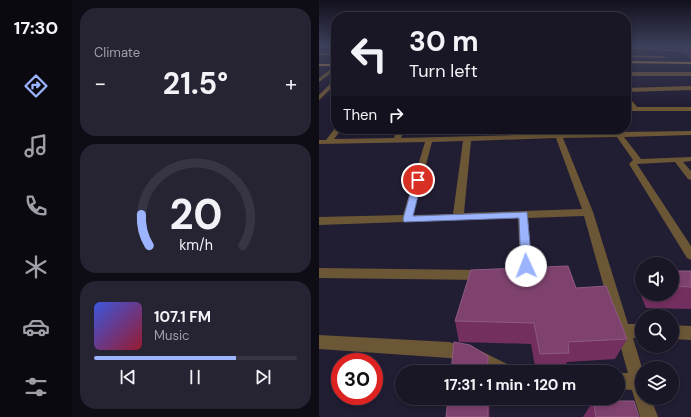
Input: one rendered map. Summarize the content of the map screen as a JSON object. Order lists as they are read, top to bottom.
{
  "page": {
    "tabs": "17:30",
    "tile": "Climate",
    "turn": ["30 m", "Turn left"],
    "heat": ["−", "21.5°", "+"],
    "then": "Then",
    "song": ["107.1 FM", "Music"],
    "limit": "30",
    "trip": "17:31 · 1 min · 120 m",
    "gauge": ["20", "km/h"]
  }
}
